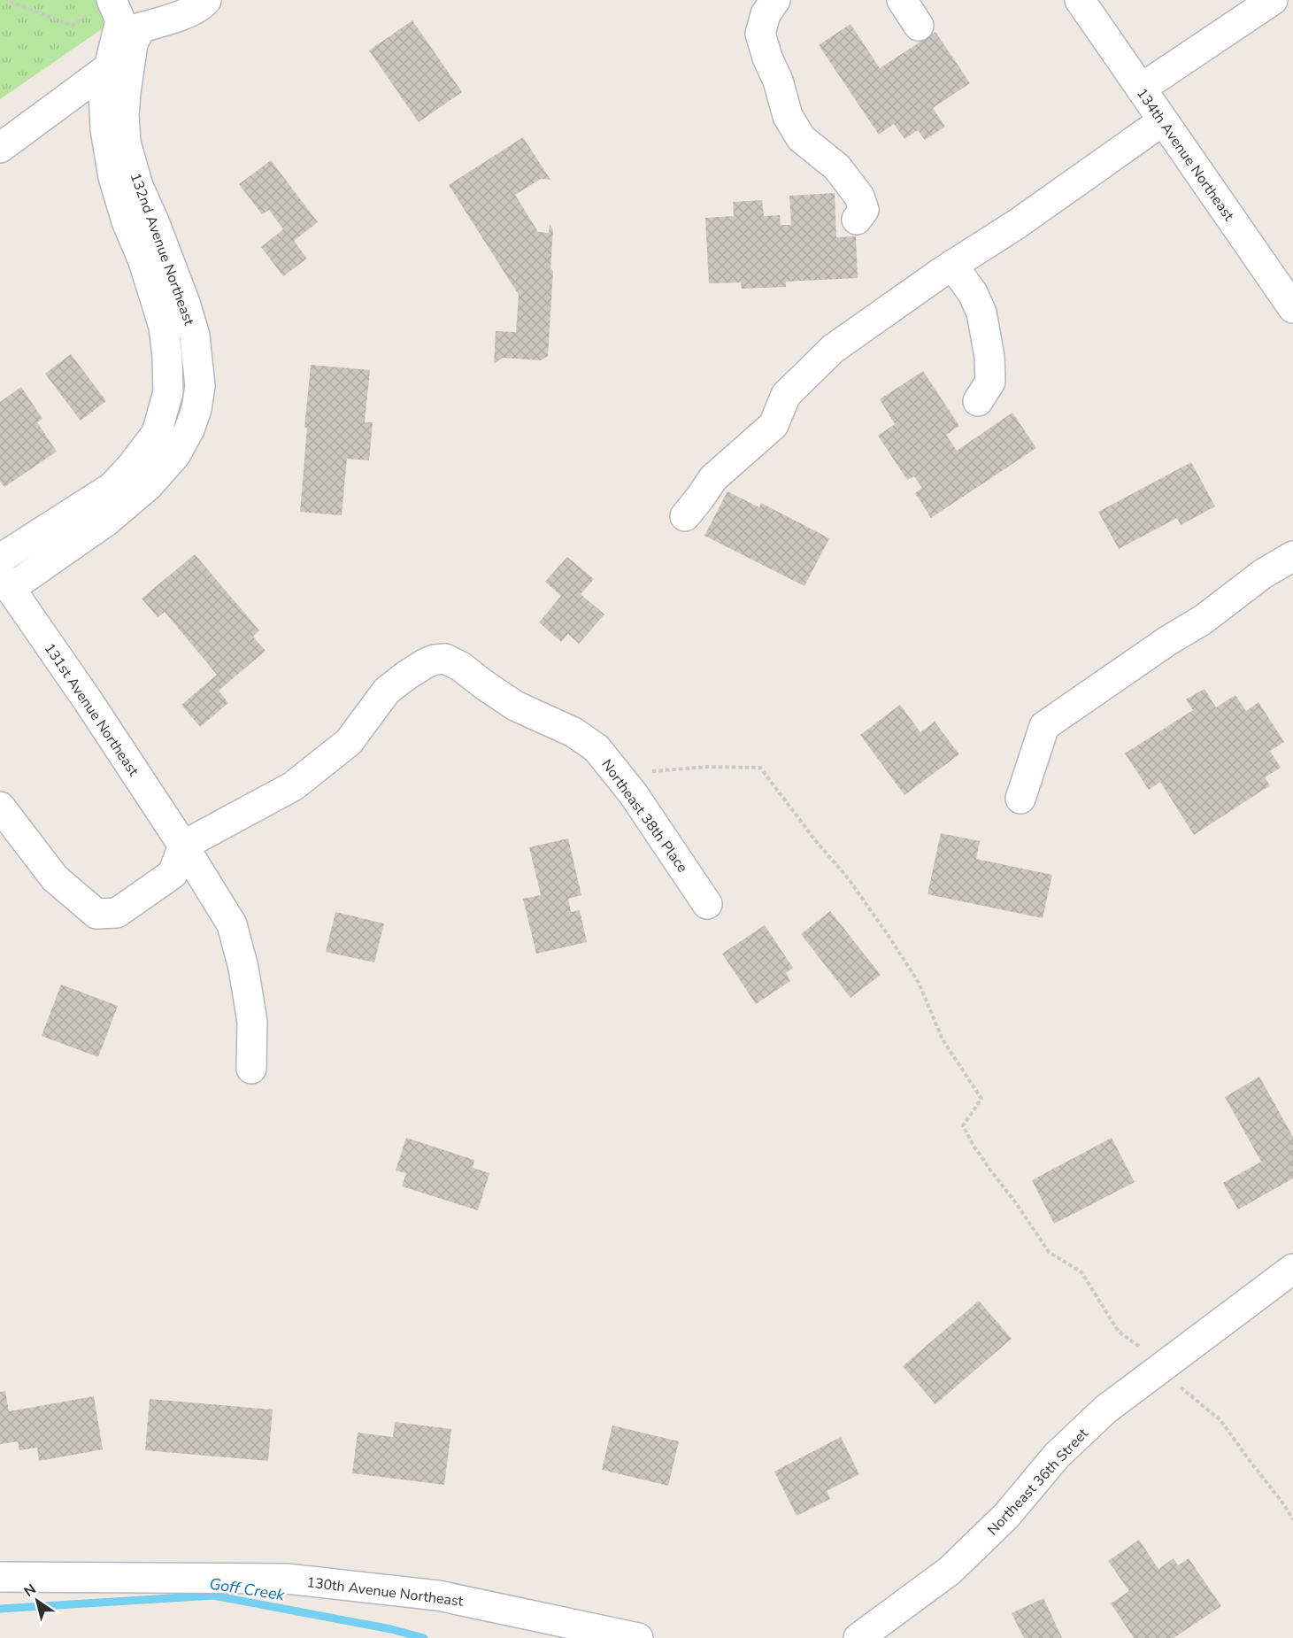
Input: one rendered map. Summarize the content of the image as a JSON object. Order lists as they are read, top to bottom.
{
  "streets": {
    "street": [
      "134th Avenue Northeast",
      "132nd Avenue Northeast",
      "131st Avenue Northeast",
      "Northeast 38th Place",
      "Northeast 36th Street",
      "130th Avenue Northeast"
    ]
  },
  "crossings": [
    ["132nd Avenue Northeast", "131st Avenue Northeast"],
    ["131st Avenue Northeast", "Northeast 38th Place"]
  ],
  "water": ["Goff Creek"],
  "north": "top left"
}
